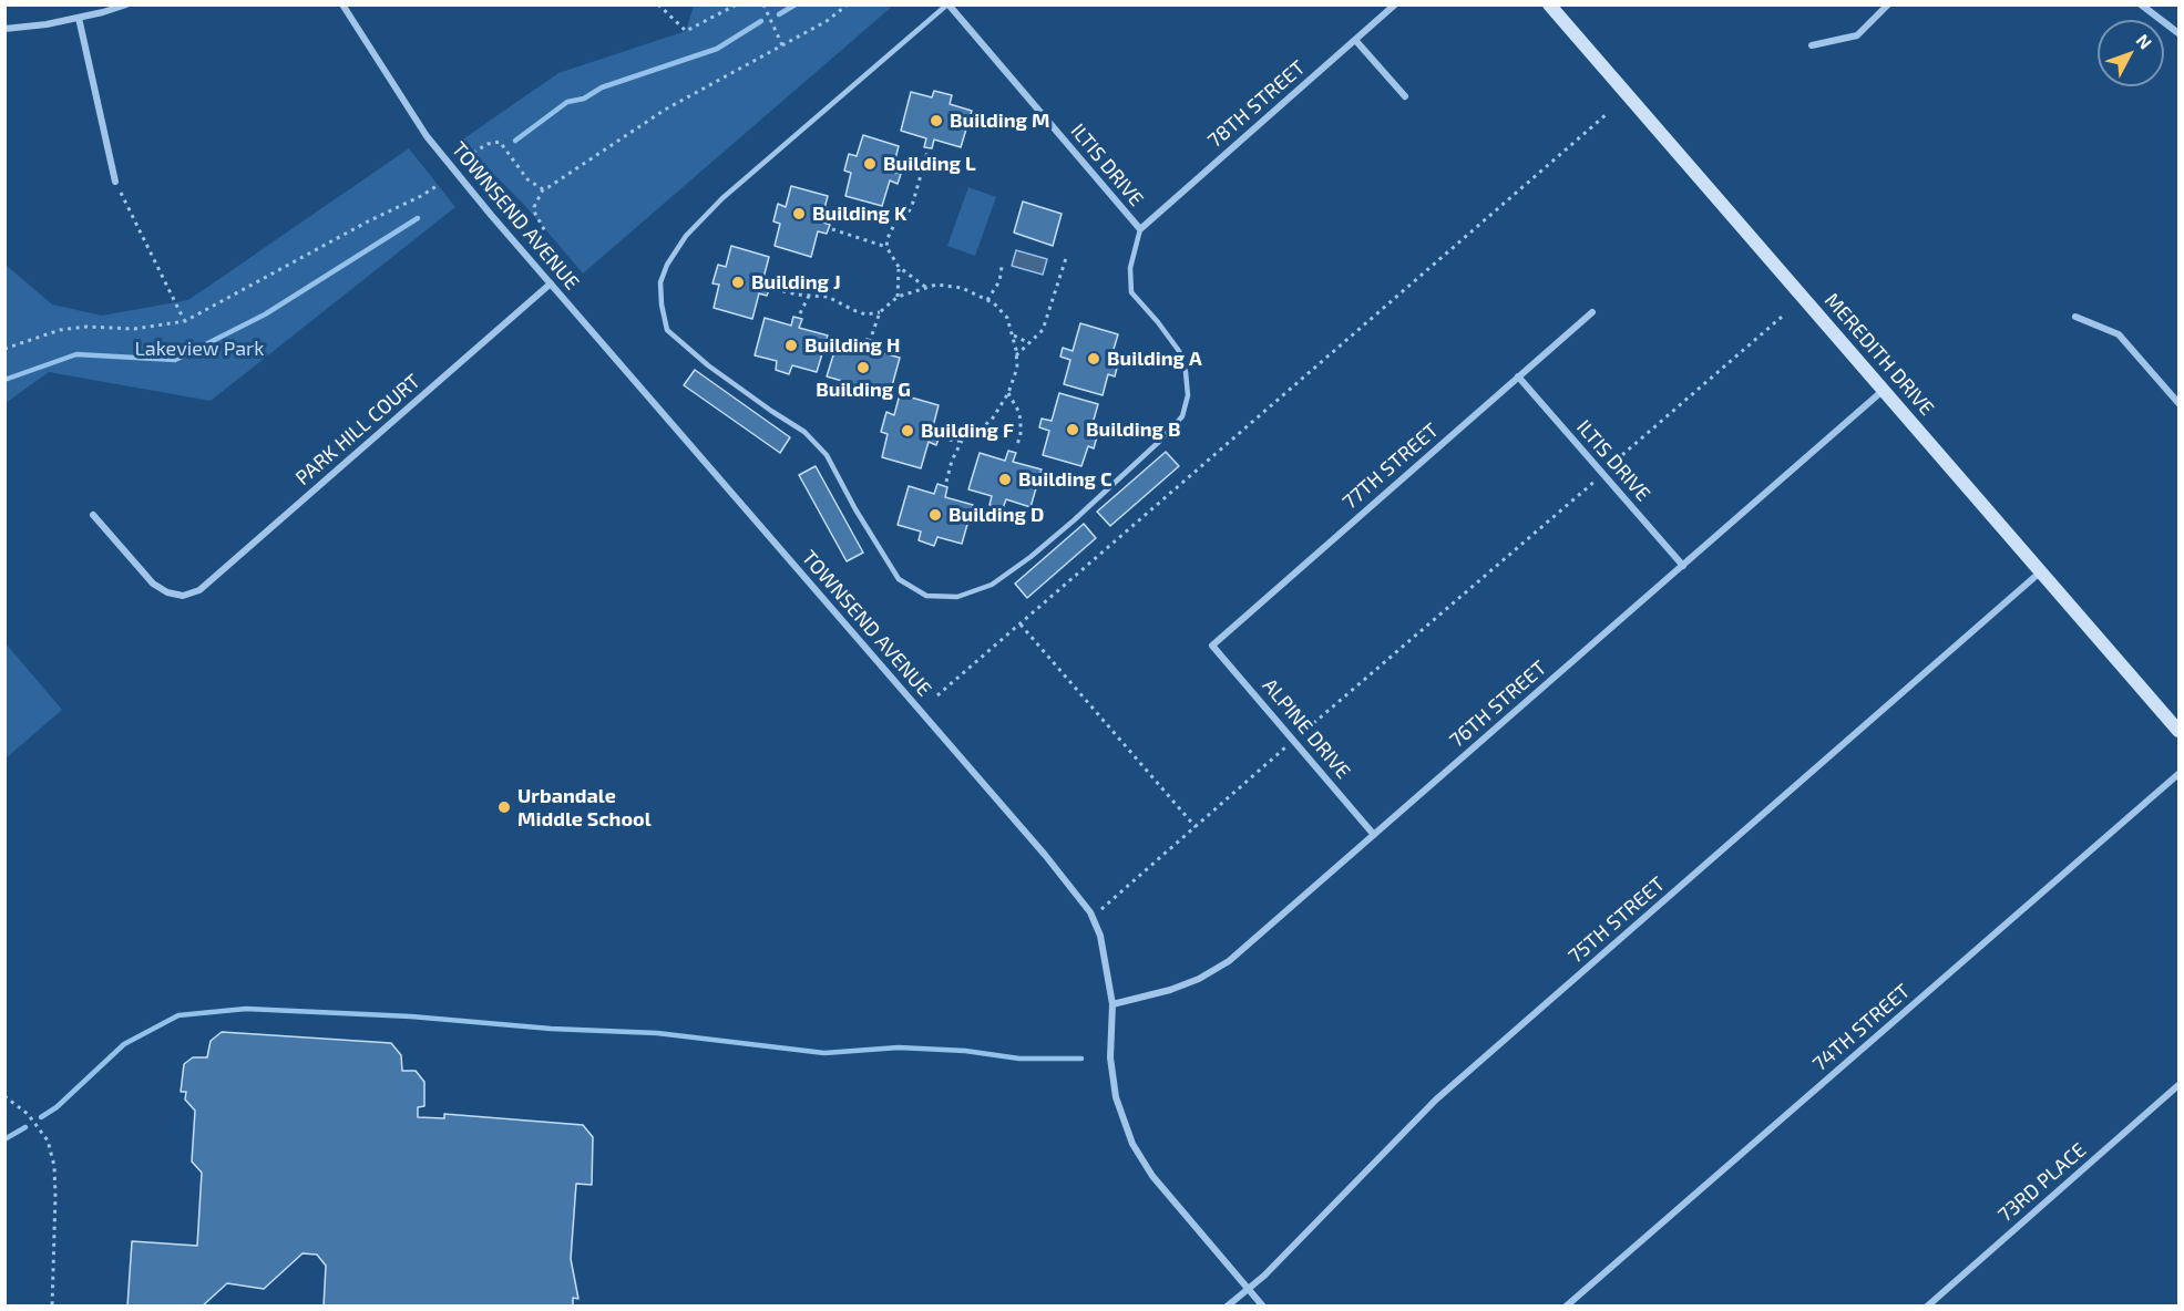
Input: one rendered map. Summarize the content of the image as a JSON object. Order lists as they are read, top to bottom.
{
  "streets": {
    "main road": ["MEREDITH DRIVE"],
    "street": [
      "78TH STREET",
      "ILTIS DRIVE",
      "TOWNSEND AVENUE",
      "PARK HILL COURT",
      "77TH STREET",
      "76TH STREET",
      "ALPINE DRIVE",
      "75TH STREET",
      "74TH STREET",
      "73RD PLACE"
    ]
  },
  "crossings": [
    ["78TH STREET", "ILTIS DRIVE"],
    ["ILTIS DRIVE", "77TH STREET"],
    ["ILTIS DRIVE", "76TH STREET"],
    ["TOWNSEND AVENUE", "PARK HILL COURT"],
    ["TOWNSEND AVENUE", "76TH STREET"],
    ["TOWNSEND AVENUE", "75TH STREET"],
    ["MEREDITH DRIVE", "76TH STREET"],
    ["MEREDITH DRIVE", "75TH STREET"],
    ["77TH STREET", "ALPINE DRIVE"],
    ["76TH STREET", "ALPINE DRIVE"]
  ],
  "parks": ["Lakeview Park"],
  "places": [
    "Building M",
    "Building L",
    "Building K",
    "Building J",
    "Building H",
    "Building A",
    "Building G",
    "Building B",
    "Building F",
    "Building C",
    "Building D",
    "Urbandale Middle School"
  ],
  "north": "top right"
}
